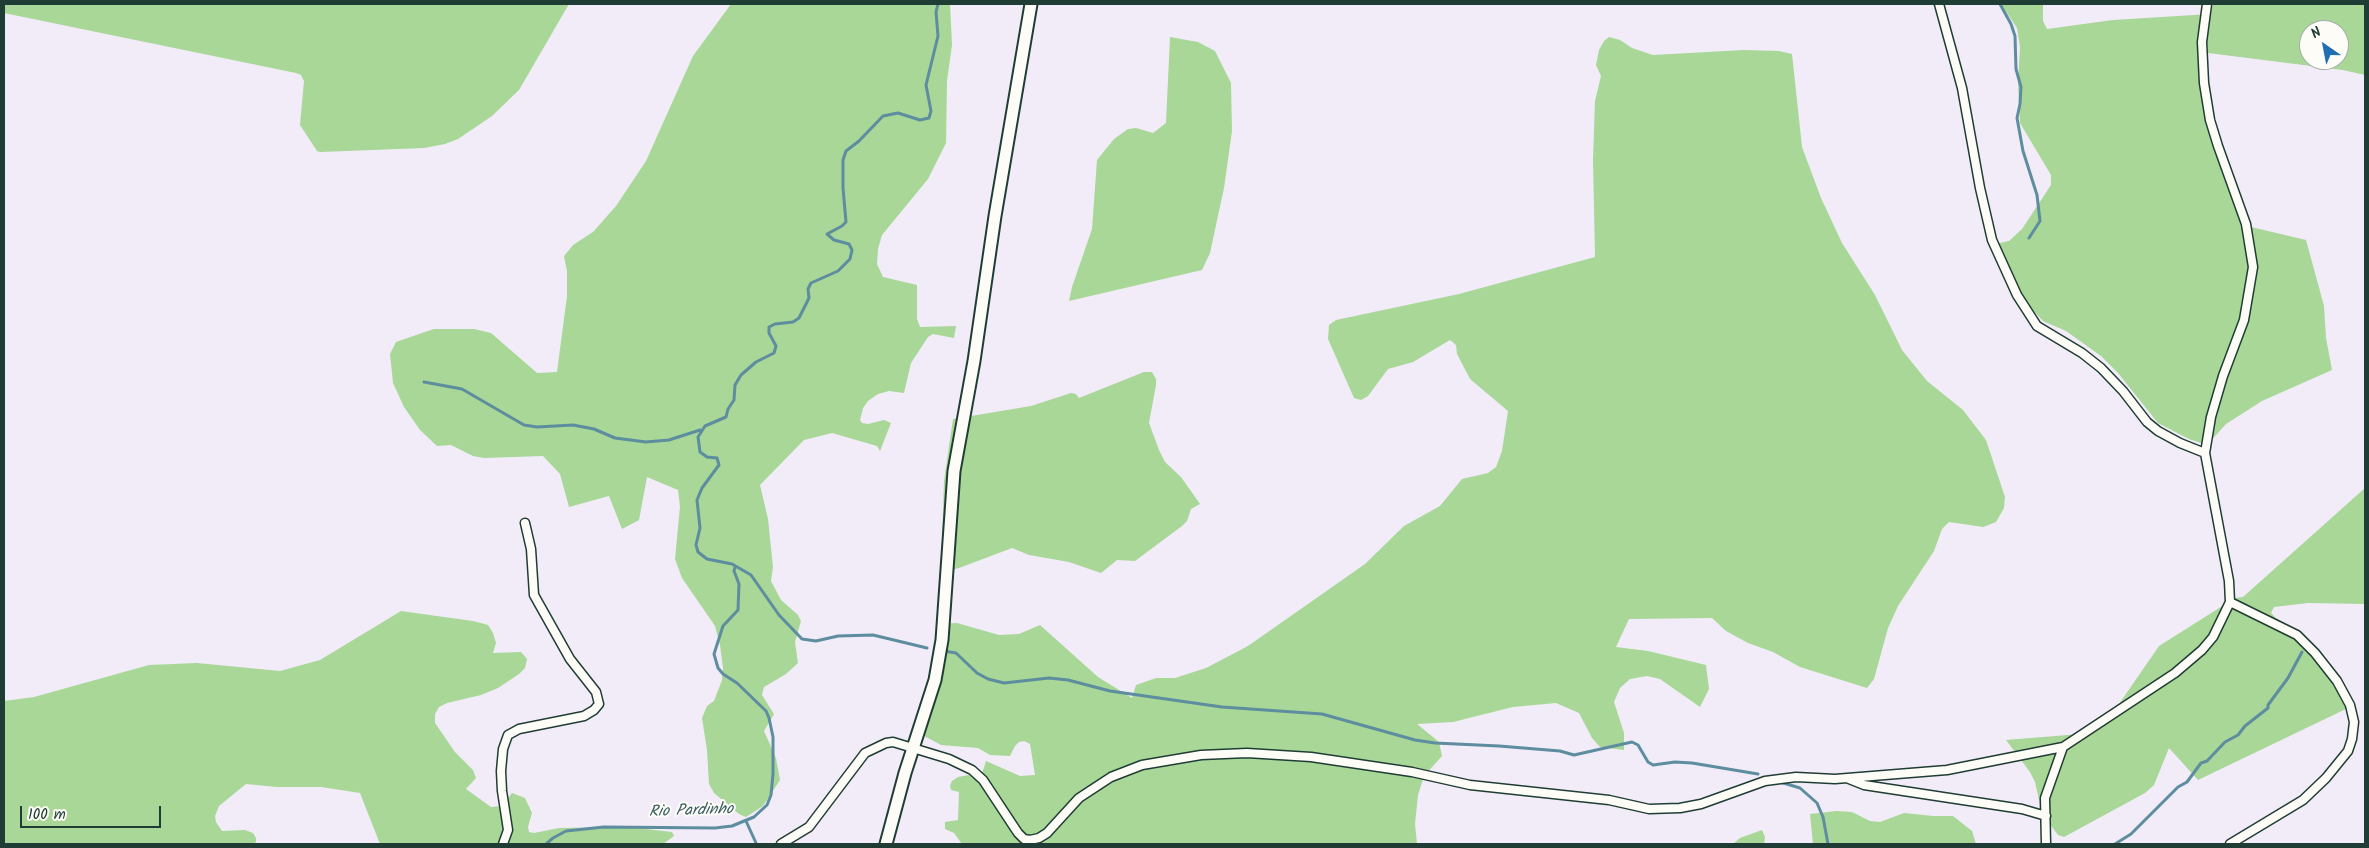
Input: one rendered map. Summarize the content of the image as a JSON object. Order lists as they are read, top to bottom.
{
  "water": ["Rio Pardinho"],
  "scale_bar": "100 m",
  "north": "top left"
}
